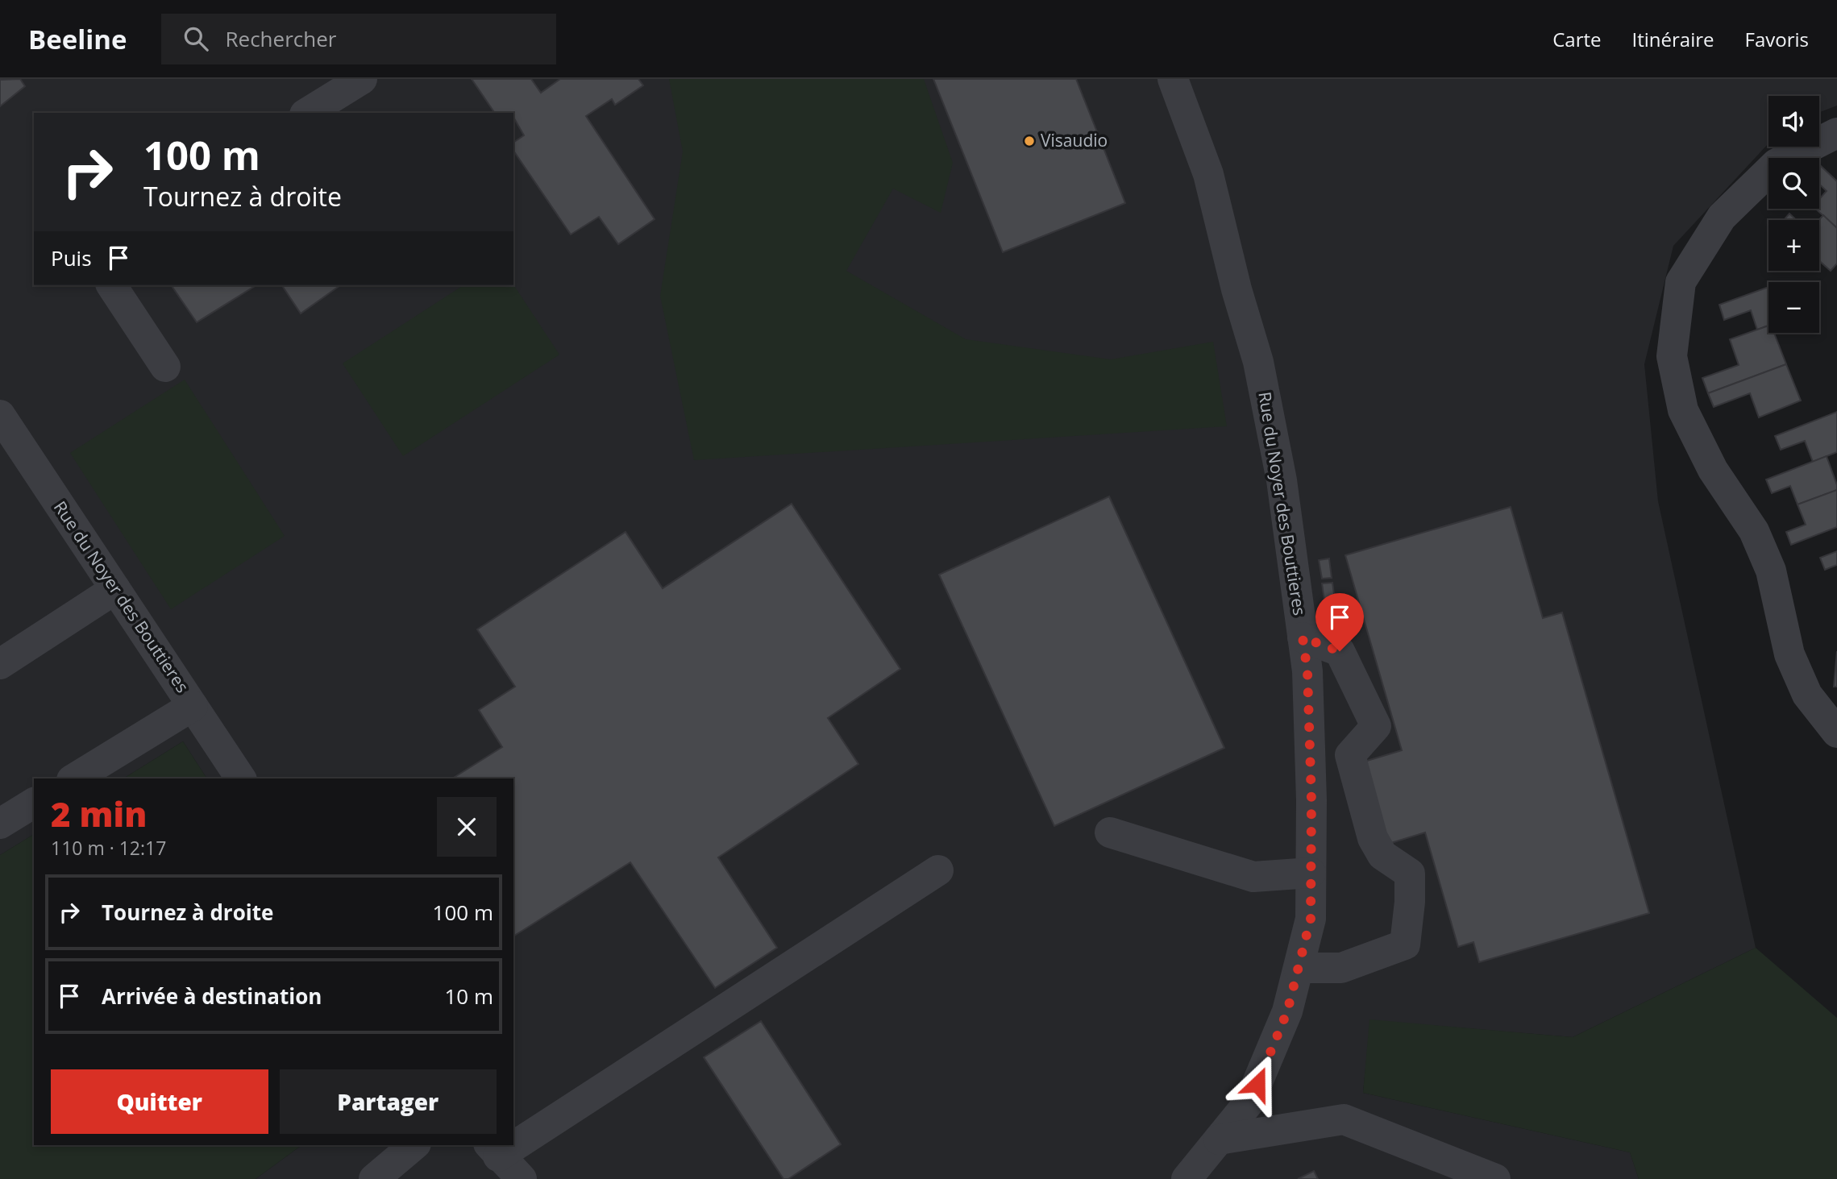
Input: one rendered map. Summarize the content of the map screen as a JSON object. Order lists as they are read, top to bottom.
{
  "streets": {
    "street": ["Rue du Noyer des Bouttieres"]
  },
  "places": ["Visaudio"],
  "page": {
    "header": "Beeline",
    "search": "Rechercher",
    "nav": ["Carte", "Itinéraire", "Favoris"],
    "map_buttons": ["+", "−"],
    "turn": ["100 m", "Tournez à droite"],
    "then": "Puis",
    "heading": ["2 min", "110 m · 12:17"],
    "list": [
      {
        "name": "Tournez à droite",
        "value": "100 m"
      },
      {
        "name": "Arrivée à destination",
        "value": "10 m"
      }
    ],
    "buttons": ["Quitter", "Partager"]
  }
}
